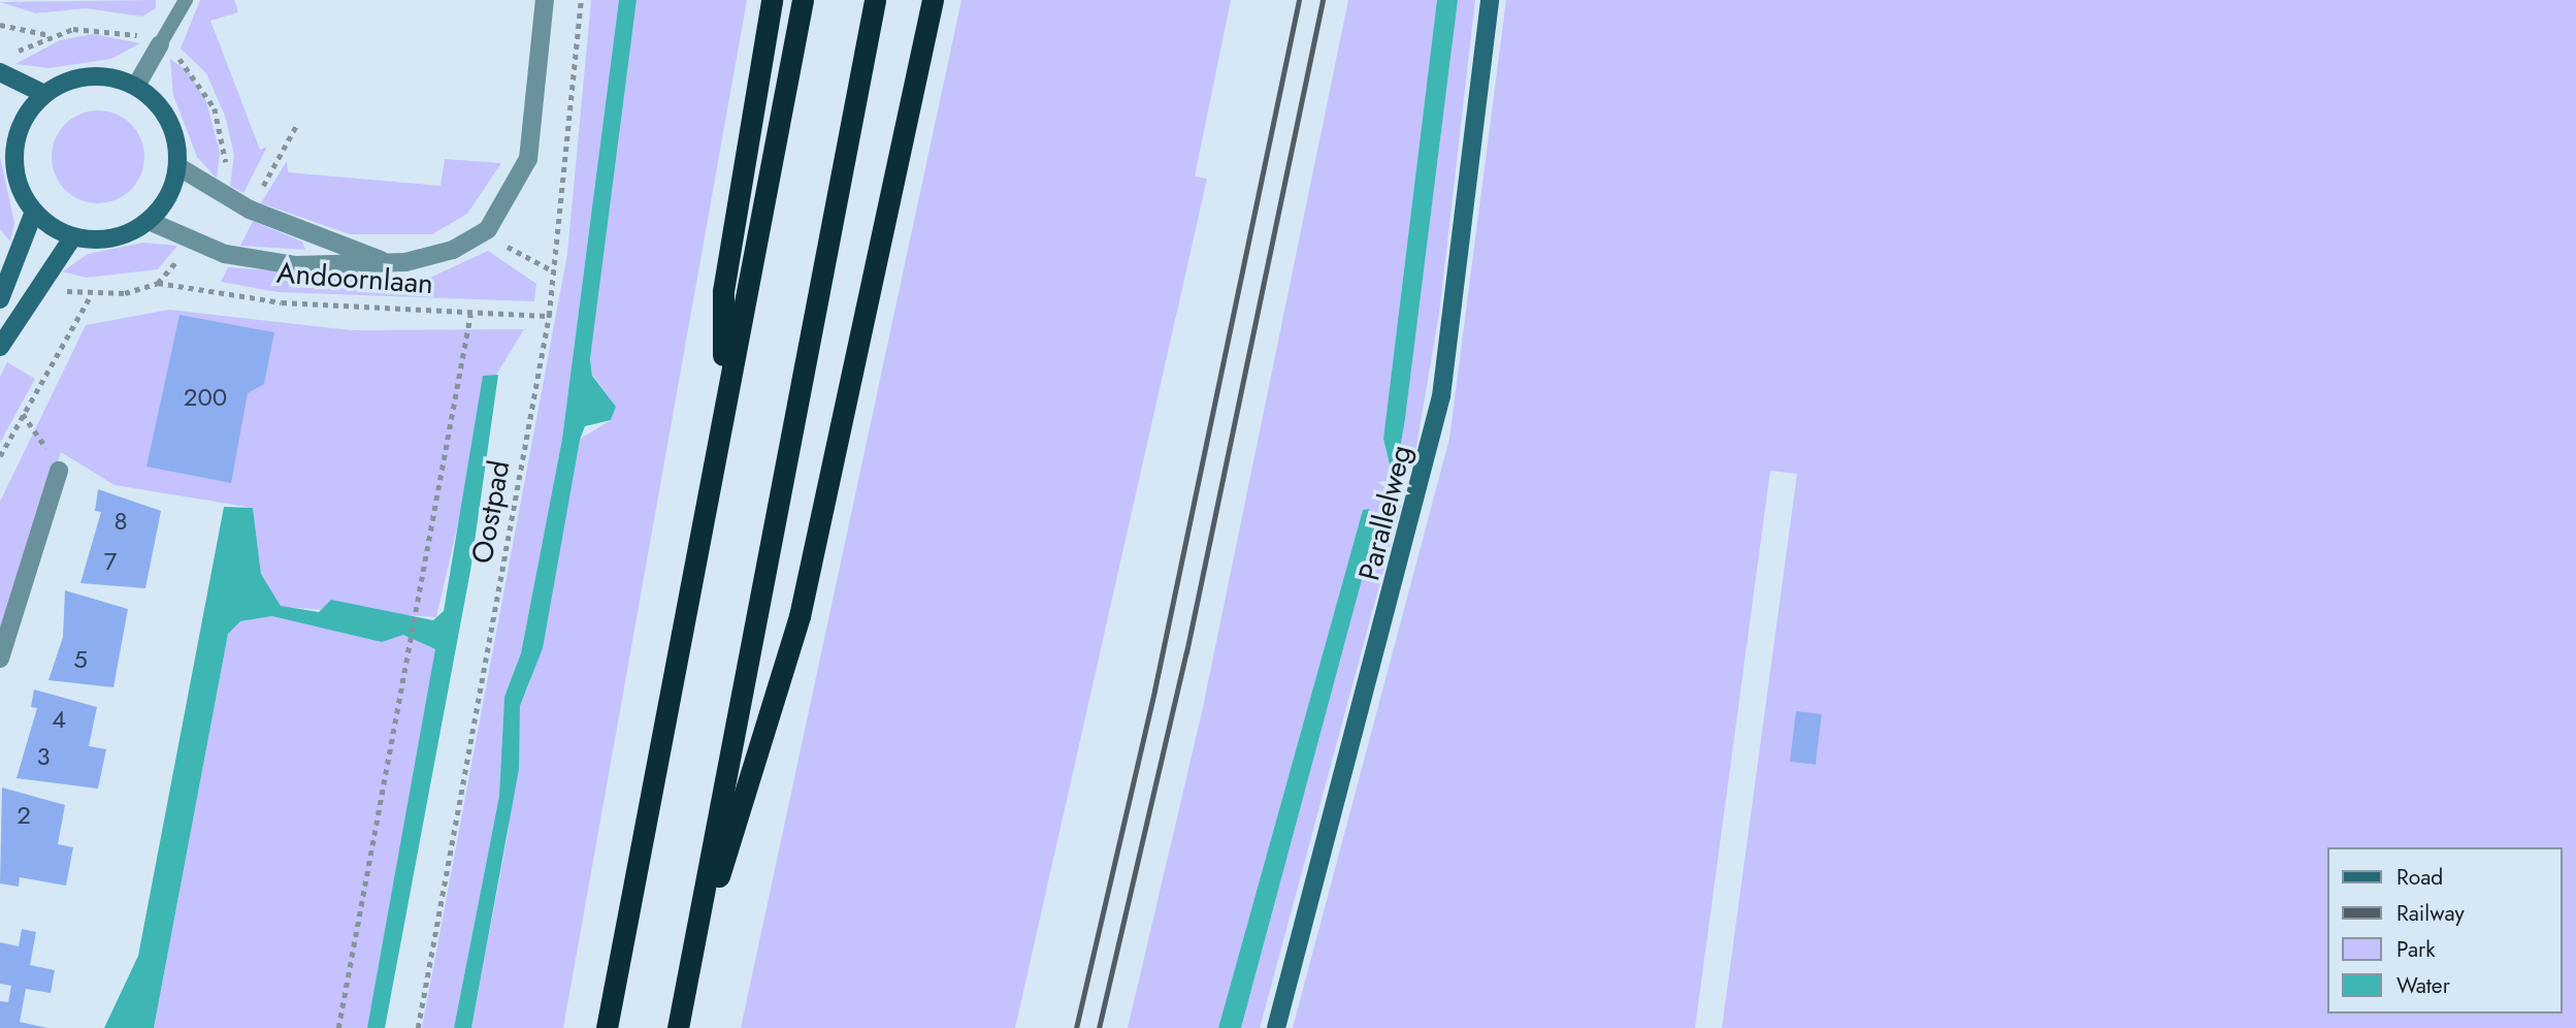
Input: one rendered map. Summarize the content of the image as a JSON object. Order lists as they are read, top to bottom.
{
  "streets": {
    "street": ["Andoornlaan", "Parallelweg"],
    "path": ["Oostpad"]
  },
  "crossings": [
    ["Andoornlaan", "Oostpad"]
  ],
  "house_numbers": [
    "200",
    "8",
    "7",
    "5",
    "4",
    "3",
    "2"
  ],
  "legend": [
    "Road",
    "Railway",
    "Park",
    "Water"
  ]
}
